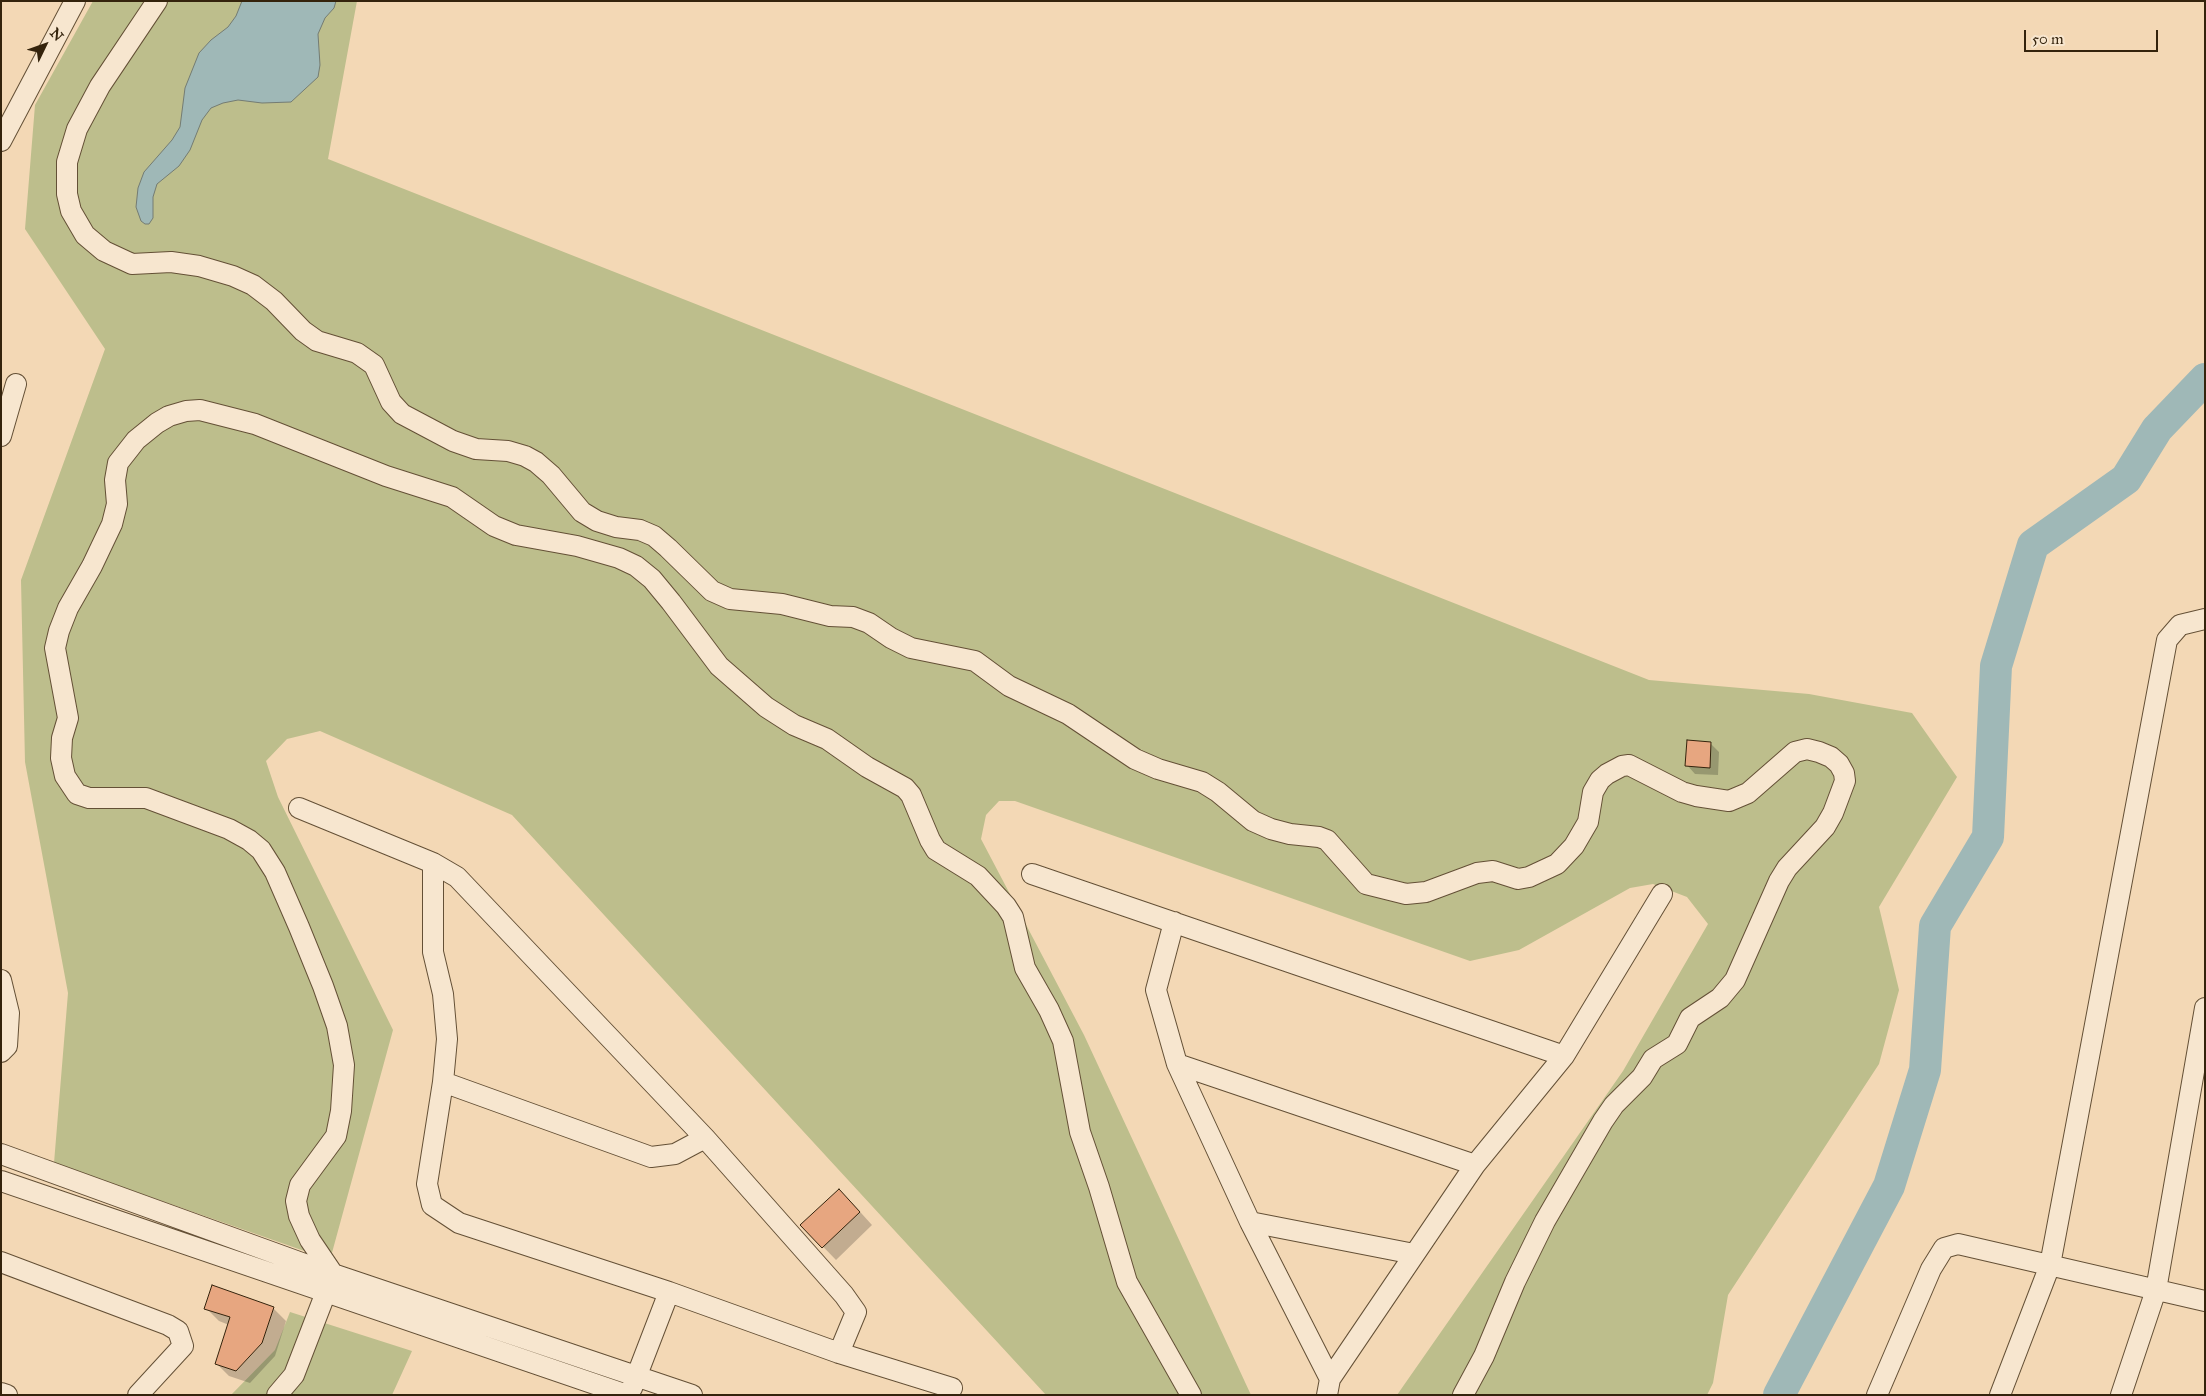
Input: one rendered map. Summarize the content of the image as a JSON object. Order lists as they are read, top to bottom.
{
  "scale_bar": "50 m",
  "north": "top right"
}
